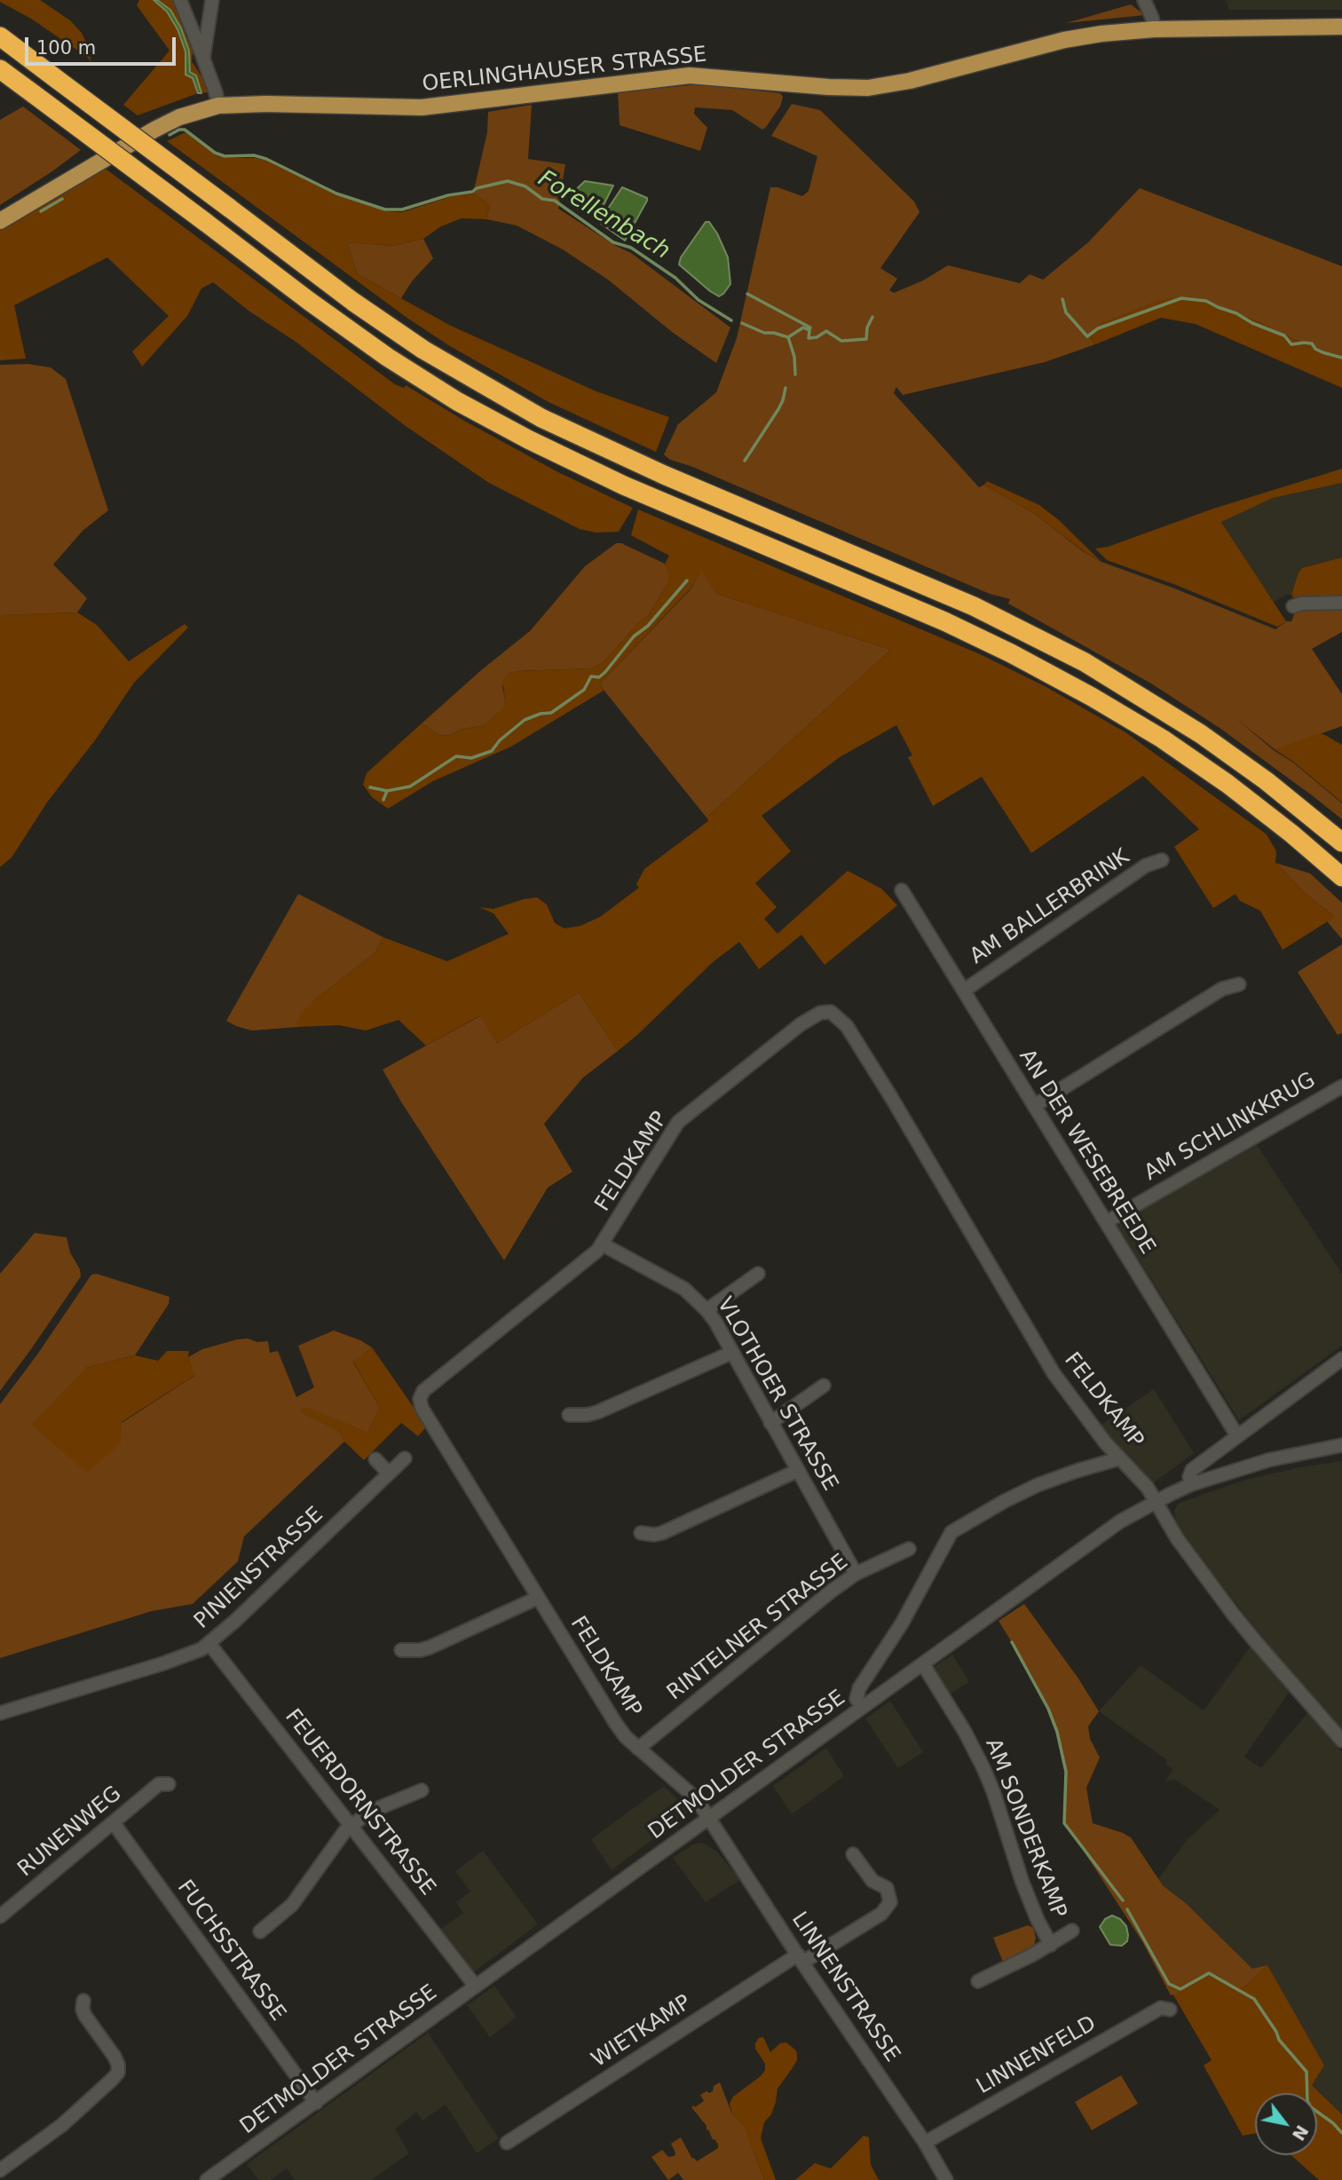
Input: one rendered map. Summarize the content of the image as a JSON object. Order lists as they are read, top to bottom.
{
  "streets": {
    "main road": ["OERLINGHAUSER STRASSE"],
    "street": [
      "AM BALLERBRINK",
      "AM SCHLINKKRUG",
      "AN DER WESEBREEDE",
      "FELDKAMP",
      "VLOTHOER STRASSE",
      "PINIENSTRASSE",
      "RINTELNER STRASSE",
      "DETMOLDER STRASSE",
      "FEUERDORNSTRASSE",
      "AM SONDERKAMP",
      "RUNENWEG",
      "FUCHSSTRASSE",
      "LINNENSTRASSE",
      "WIETKAMP",
      "LINNENFELD"
    ]
  },
  "crossings": [
    ["AM BALLERBRINK", "AN DER WESEBREEDE"],
    ["AM SCHLINKKRUG", "AN DER WESEBREEDE"],
    ["FELDKAMP", "VLOTHOER STRASSE"],
    ["FELDKAMP", "RINTELNER STRASSE"],
    ["FELDKAMP", "DETMOLDER STRASSE"],
    ["FELDKAMP", "LINNENSTRASSE"],
    ["VLOTHOER STRASSE", "RINTELNER STRASSE"],
    ["PINIENSTRASSE", "FEUERDORNSTRASSE"],
    ["DETMOLDER STRASSE", "FEUERDORNSTRASSE"],
    ["DETMOLDER STRASSE", "AM SONDERKAMP"],
    ["DETMOLDER STRASSE", "FUCHSSTRASSE"],
    ["DETMOLDER STRASSE", "LINNENSTRASSE"],
    ["RUNENWEG", "FUCHSSTRASSE"],
    ["LINNENSTRASSE", "WIETKAMP"],
    ["LINNENSTRASSE", "LINNENFELD"]
  ],
  "water": ["Forellenbach"],
  "scale_bar": "100 m",
  "north": "bottom right"
}
